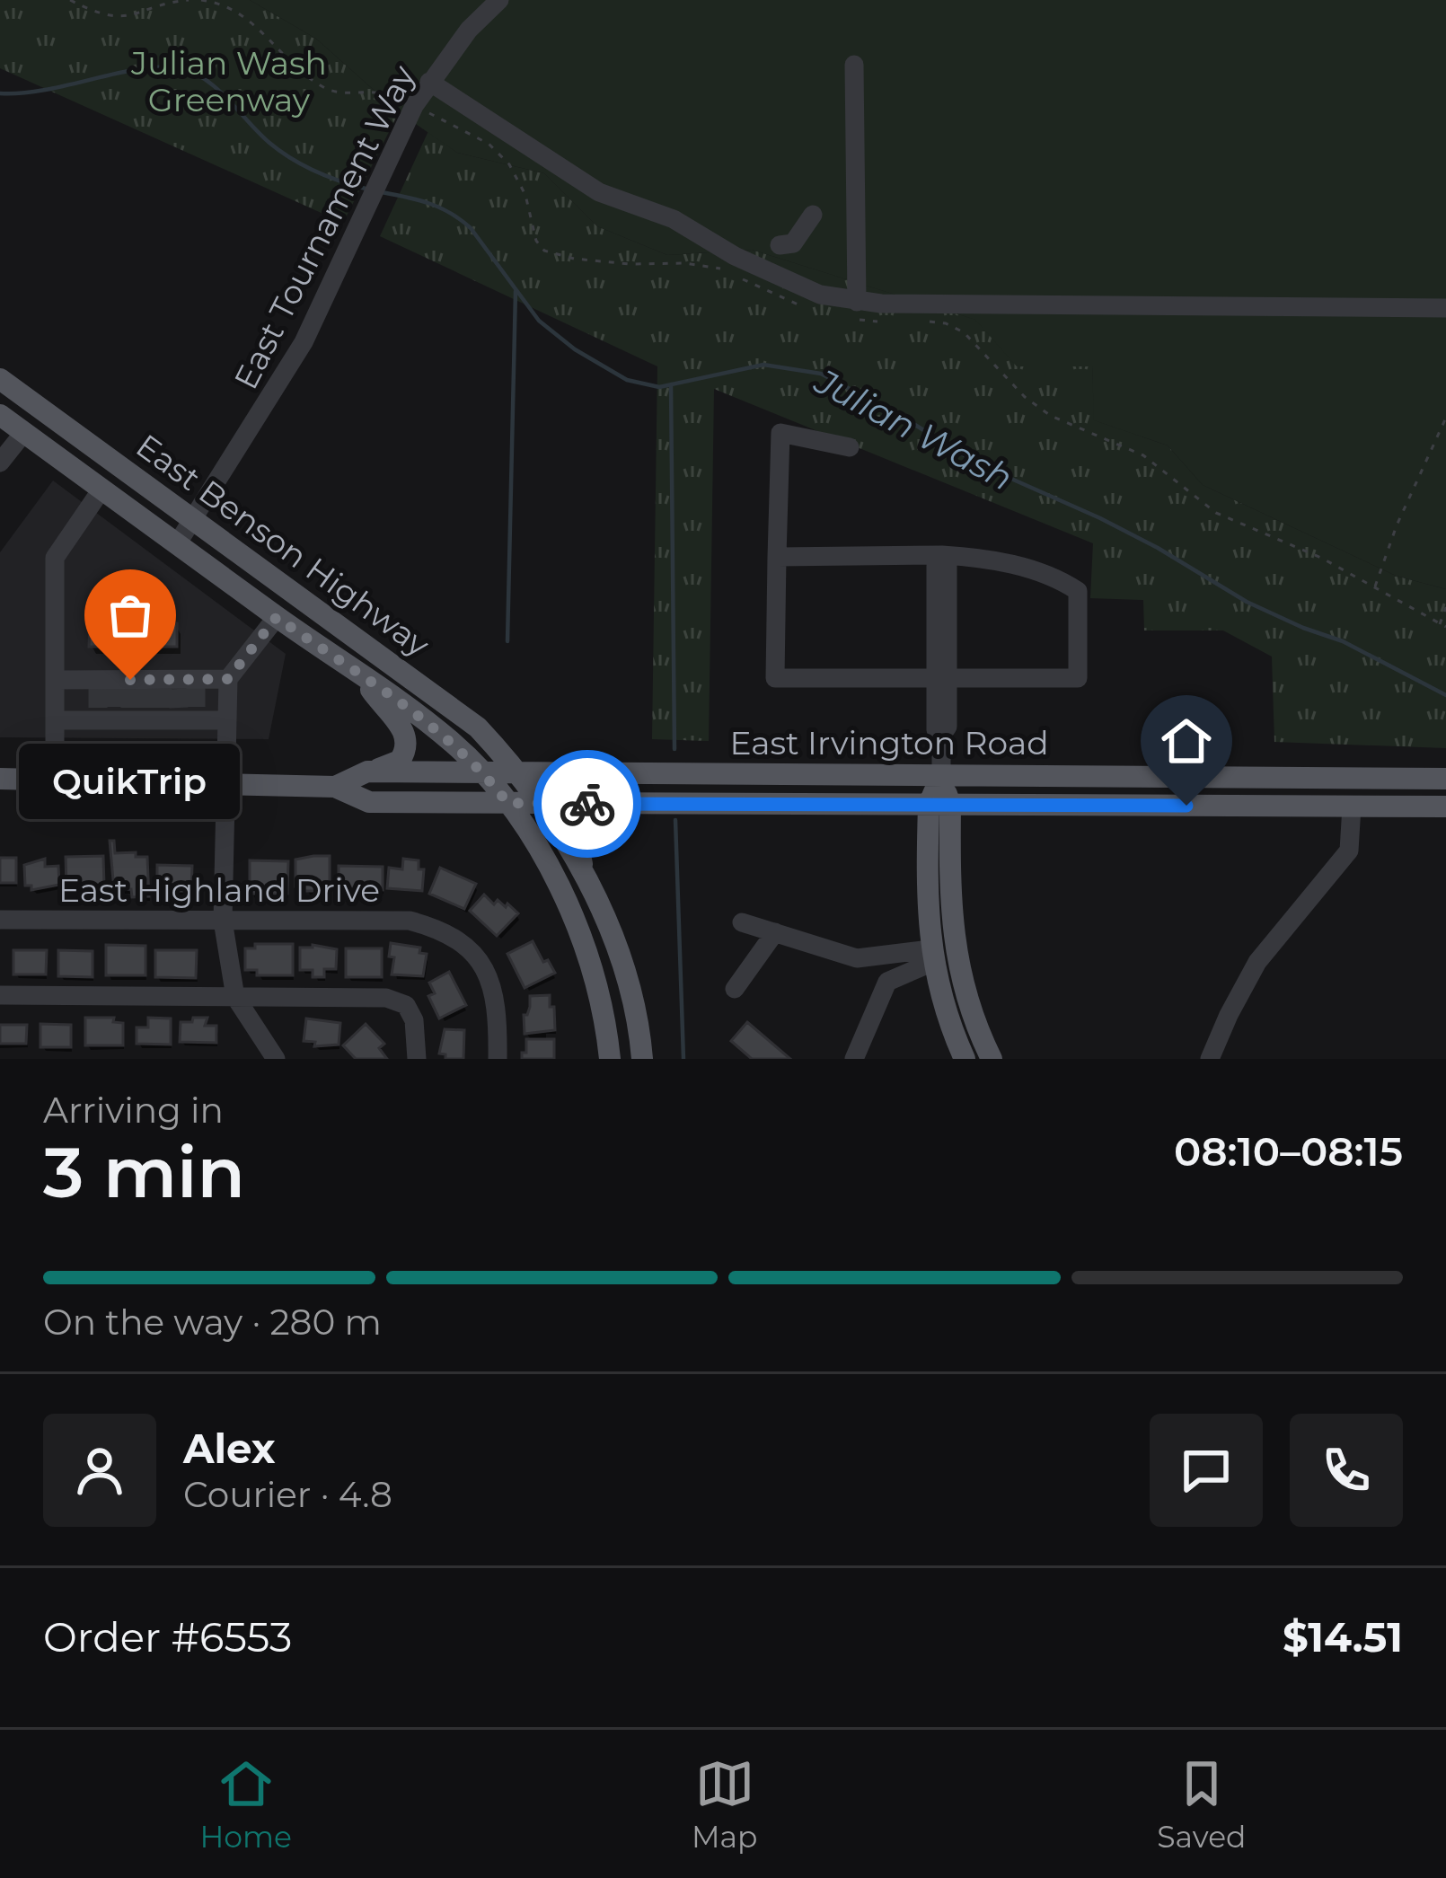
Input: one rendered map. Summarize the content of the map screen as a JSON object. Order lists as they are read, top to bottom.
{
  "streets": {
    "main road": ["East Benson Highway", "East Irvington Road"],
    "street": ["East Tournament Way", "East Highland Drive"]
  },
  "crossings": [
    ["East Tournament Way", "East Benson Highway"],
    ["East Benson Highway", "East Irvington Road"]
  ],
  "water": ["Julian Wash"],
  "parks": ["Julian Wash Greenway"],
  "places": ["QuikTrip"],
  "page": {
    "bubble": "QuikTrip",
    "heading": ["3 min", "Arriving in", "08:10–08:15"],
    "panel": [
      "Alex",
      "Courier · 4.8",
      "Order #6553",
      "$14.51"
    ],
    "bar": "On the way · 280 m",
    "tabs": ["Home", "Map", "Saved"]
  }
}
